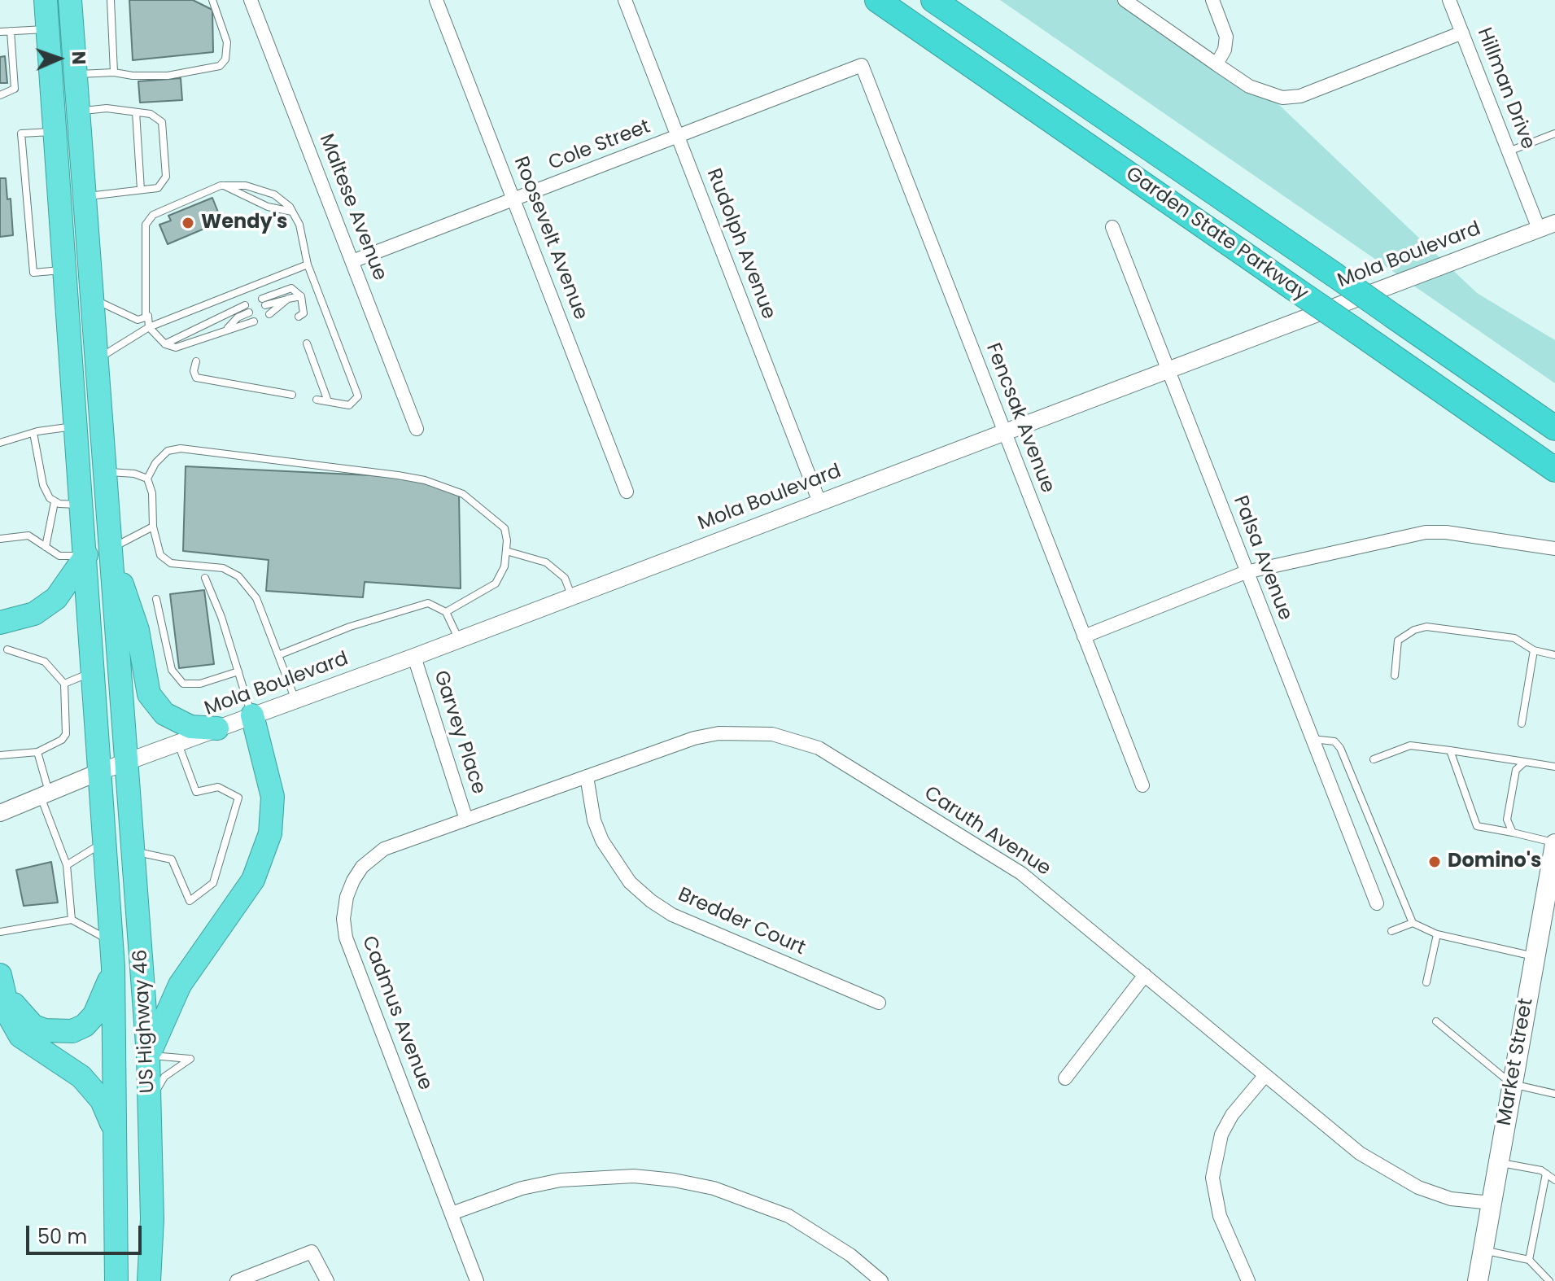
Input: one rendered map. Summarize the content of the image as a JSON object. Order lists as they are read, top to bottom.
{
  "streets": {
    "highway": ["Garden State Parkway", "US Highway 46"],
    "main road": ["Market Street"],
    "street": [
      "Hillman Drive",
      "Cole Street",
      "Maltese Avenue",
      "Roosevelt Avenue",
      "Rudolph Avenue",
      "Mola Boulevard",
      "Fencsak Avenue",
      "Palsa Avenue",
      "Garvey Place",
      "Caruth Avenue",
      "Bredder Court",
      "Cadmus Avenue"
    ]
  },
  "crossings": [
    ["Hillman Drive", "Mola Boulevard"],
    ["Cole Street", "Maltese Avenue"],
    ["Cole Street", "Roosevelt Avenue"],
    ["Cole Street", "Rudolph Avenue"],
    ["Cole Street", "Fencsak Avenue"],
    ["Rudolph Avenue", "Mola Boulevard"],
    ["Mola Boulevard", "Fencsak Avenue"],
    ["Mola Boulevard", "Palsa Avenue"],
    ["Mola Boulevard", "Garvey Place"],
    ["Mola Boulevard", "US Highway 46"],
    ["Garvey Place", "Caruth Avenue"],
    ["Garvey Place", "Cadmus Avenue"],
    ["Caruth Avenue", "Bredder Court"],
    ["Caruth Avenue", "Cadmus Avenue"],
    ["Caruth Avenue", "Market Street"]
  ],
  "places": ["Wendy's", "Domino's"],
  "scale_bar": "50 m",
  "north": "right"
}
